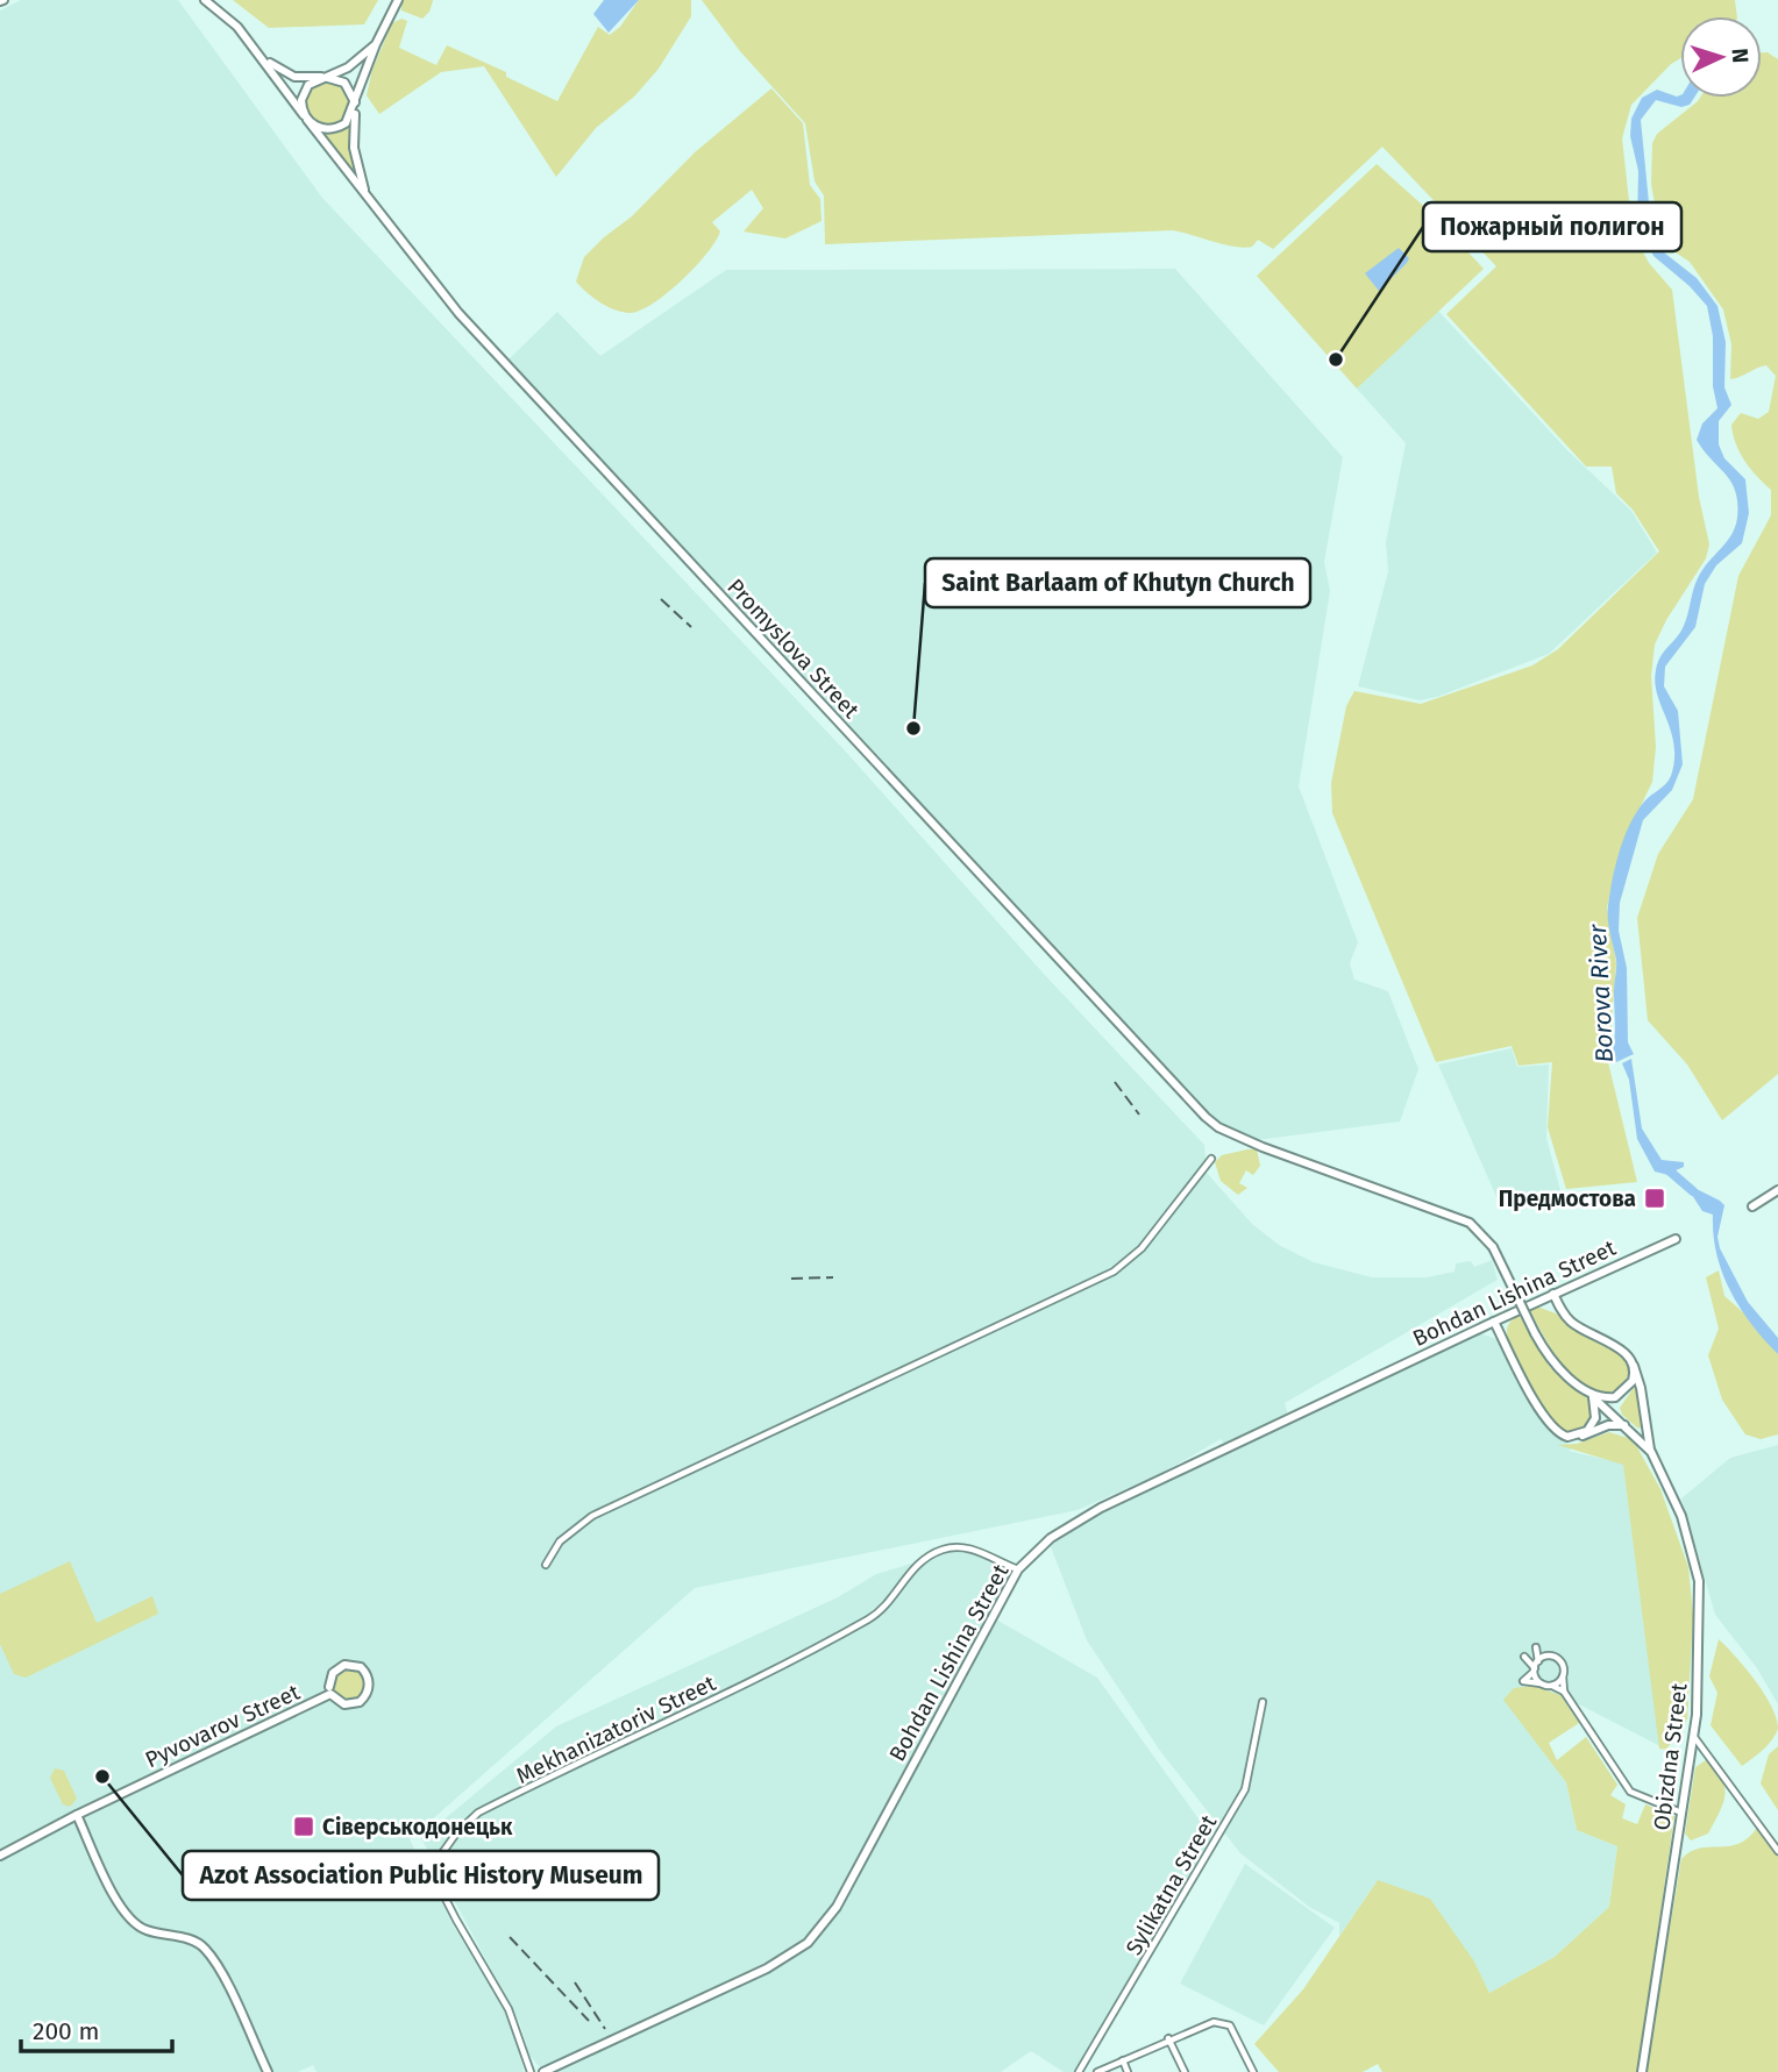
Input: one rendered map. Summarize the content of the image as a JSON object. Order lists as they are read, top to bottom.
{
  "streets": {
    "main road": [
      "Promyslova Street",
      "Bohdan Lishina Street",
      "Pyvovarov Street",
      "Obizdna Street"
    ],
    "street": ["Mekhanizatoriv Street", "Sylikatna Street"]
  },
  "crossings": [
    ["Bohdan Lishina Street", "Mekhanizatoriv Street"]
  ],
  "water": ["Borova River"],
  "places": {
    "other": ["Пожарный полигон", "Saint Barlaam of Khutyn Church", "Azot Association Public History Museum"],
    "transit": ["Предмостова", "Сіверськодонецьк"]
  },
  "scale_bar": "200 m",
  "north": "right"
}
